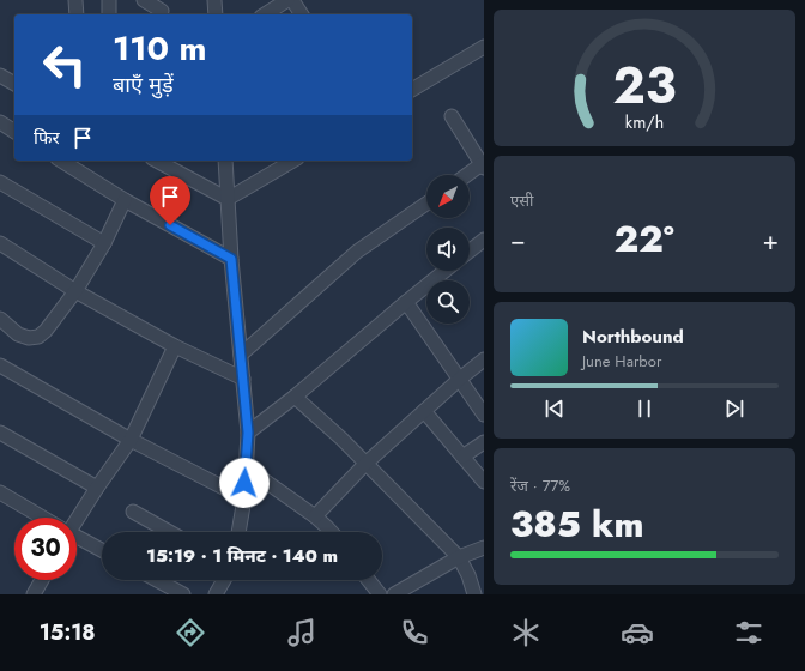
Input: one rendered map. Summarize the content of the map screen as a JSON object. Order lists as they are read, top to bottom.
{
  "north": "bottom left",
  "page": {
    "turn": ["110 m", "बाएँ मुड़ें"],
    "then": "फिर",
    "tile": [
      "एसी",
      ["रेंज · 77%", "385 km"]
    ],
    "heat": ["−", "22°", "+"],
    "song": ["Northbound", "June Harbor"],
    "limit": "30",
    "trip": "15:19 · 1 मिनट · 140 m",
    "tabs": "15:18",
    "gauge": ["23", "km/h"]
  }
}
